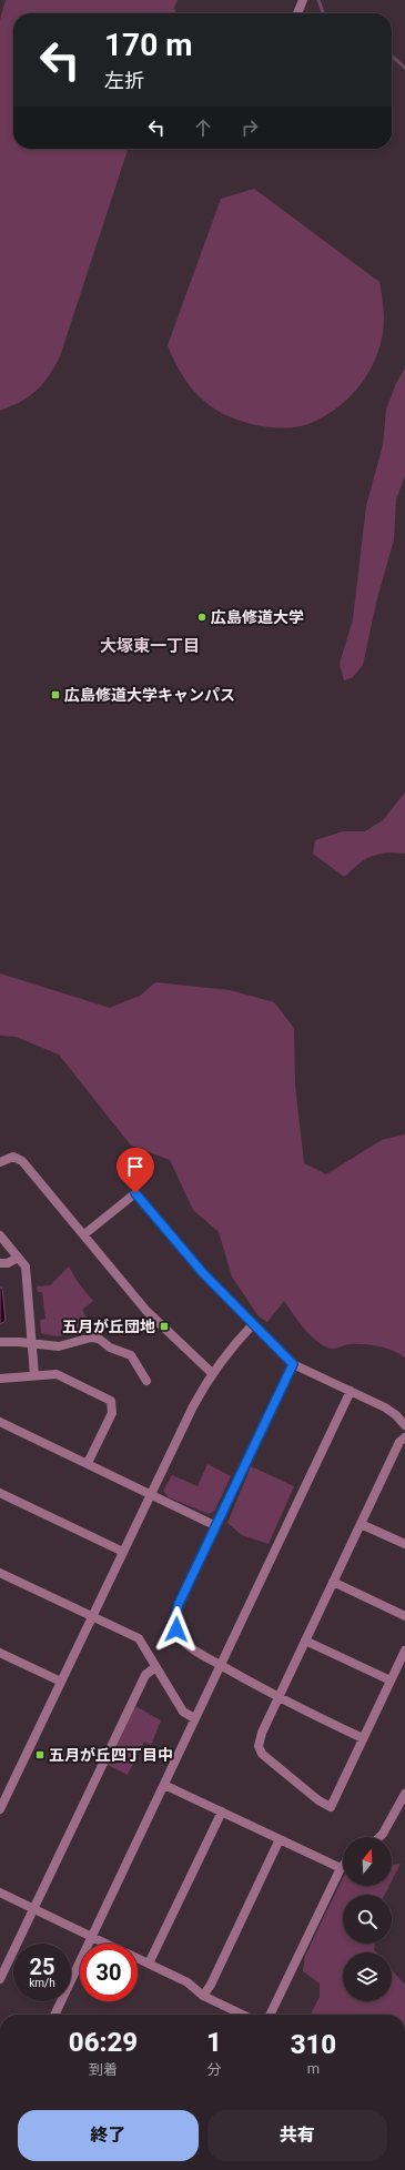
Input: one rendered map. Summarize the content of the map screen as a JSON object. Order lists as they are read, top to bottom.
{
  "districts": ["大塚東一丁目"],
  "places": {
    "other": ["広島修道大学"],
    "transit": ["広島修道大学キャンパス", "五月が丘団地", "五月が丘四丁目中"]
  },
  "north": "top",
  "page": {
    "turn": ["170 m", "左折"],
    "speed": "25 km/h",
    "limit": "30",
    "eta": [
      "06:29",
      "到着",
      "1",
      "分",
      "310",
      "m"
    ],
    "buttons": ["終了", "共有"]
  }
}
